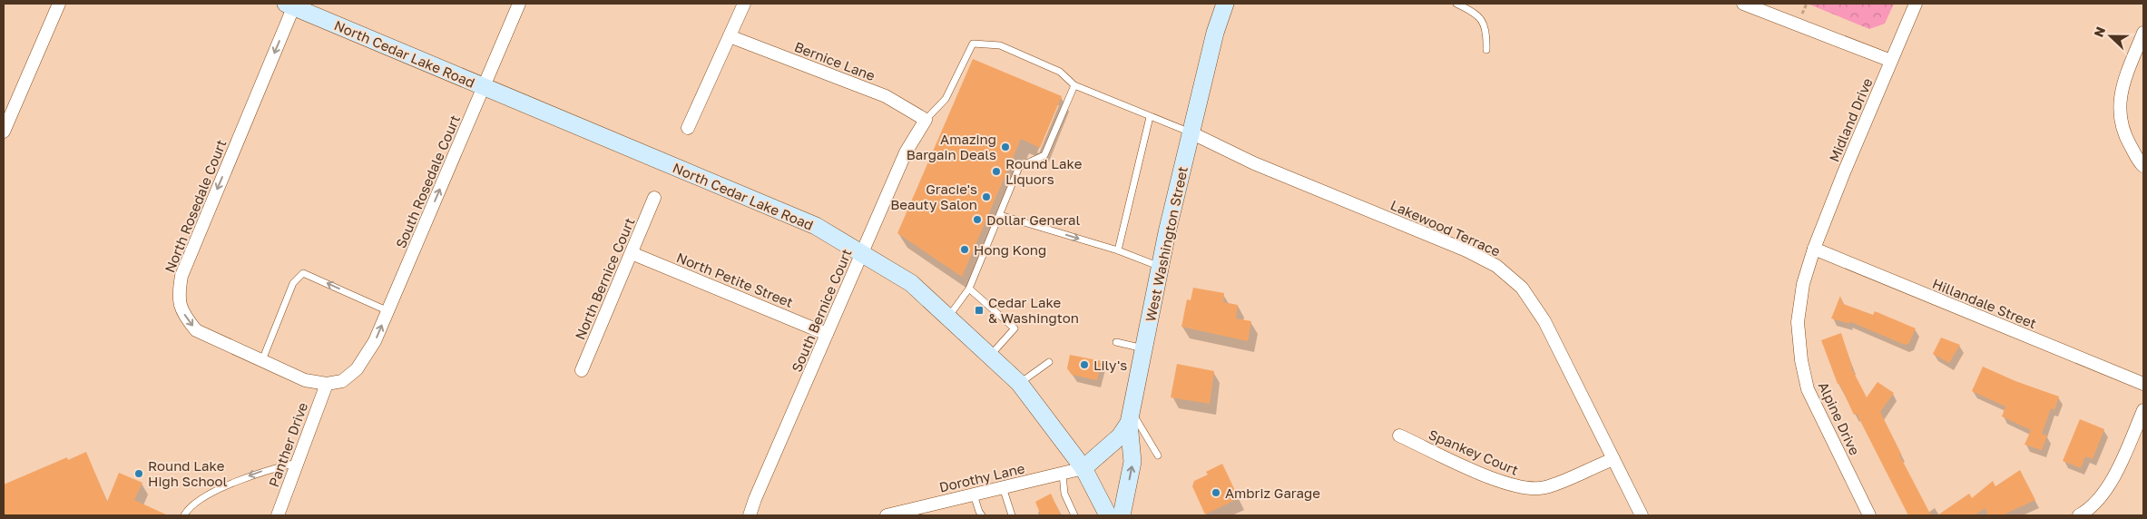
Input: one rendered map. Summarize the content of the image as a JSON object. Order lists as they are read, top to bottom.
{
  "streets": {
    "main road": ["North Cedar Lake Road", "West Washington Street"],
    "street": [
      "Bernice Lane",
      "Midland Drive",
      "South Rosedale Court",
      "North Rosedale Court",
      "Lakewood Terrace",
      "North Bernice Court",
      "North Petite Street",
      "Hillandale Street",
      "South Bernice Court",
      "Alpine Drive",
      "Panther Drive",
      "Spankey Court",
      "Dorothy Lane"
    ]
  },
  "crossings": [
    ["North Cedar Lake Road", "South Rosedale Court"],
    ["North Cedar Lake Road", "North Rosedale Court"],
    ["North Cedar Lake Road", "West Washington Street"],
    ["North Cedar Lake Road", "South Bernice Court"],
    ["North Cedar Lake Road", "Dorothy Lane"],
    ["Bernice Lane", "South Bernice Court"],
    ["Midland Drive", "Hillandale Street"],
    ["Midland Drive", "Alpine Drive"],
    ["South Rosedale Court", "North Rosedale Court"],
    ["North Rosedale Court", "Panther Drive"],
    ["Lakewood Terrace", "West Washington Street"],
    ["Lakewood Terrace", "Spankey Court"],
    ["West Washington Street", "Dorothy Lane"],
    ["North Bernice Court", "North Petite Street"],
    ["North Petite Street", "South Bernice Court"],
    ["Hillandale Street", "Alpine Drive"]
  ],
  "one_way": ["South Rosedale Court", "North Rosedale Court"],
  "places": {
    "other": [
      "Amazing Bargain Deals",
      "Round Lake Liquors",
      "Gracie's Beauty Salon",
      "Dollar General",
      "Hong Kong",
      "Lily's",
      "Round Lake High School",
      "Ambriz Garage"
    ],
    "transit": ["Cedar Lake & Washington"]
  },
  "north": "left"
}
